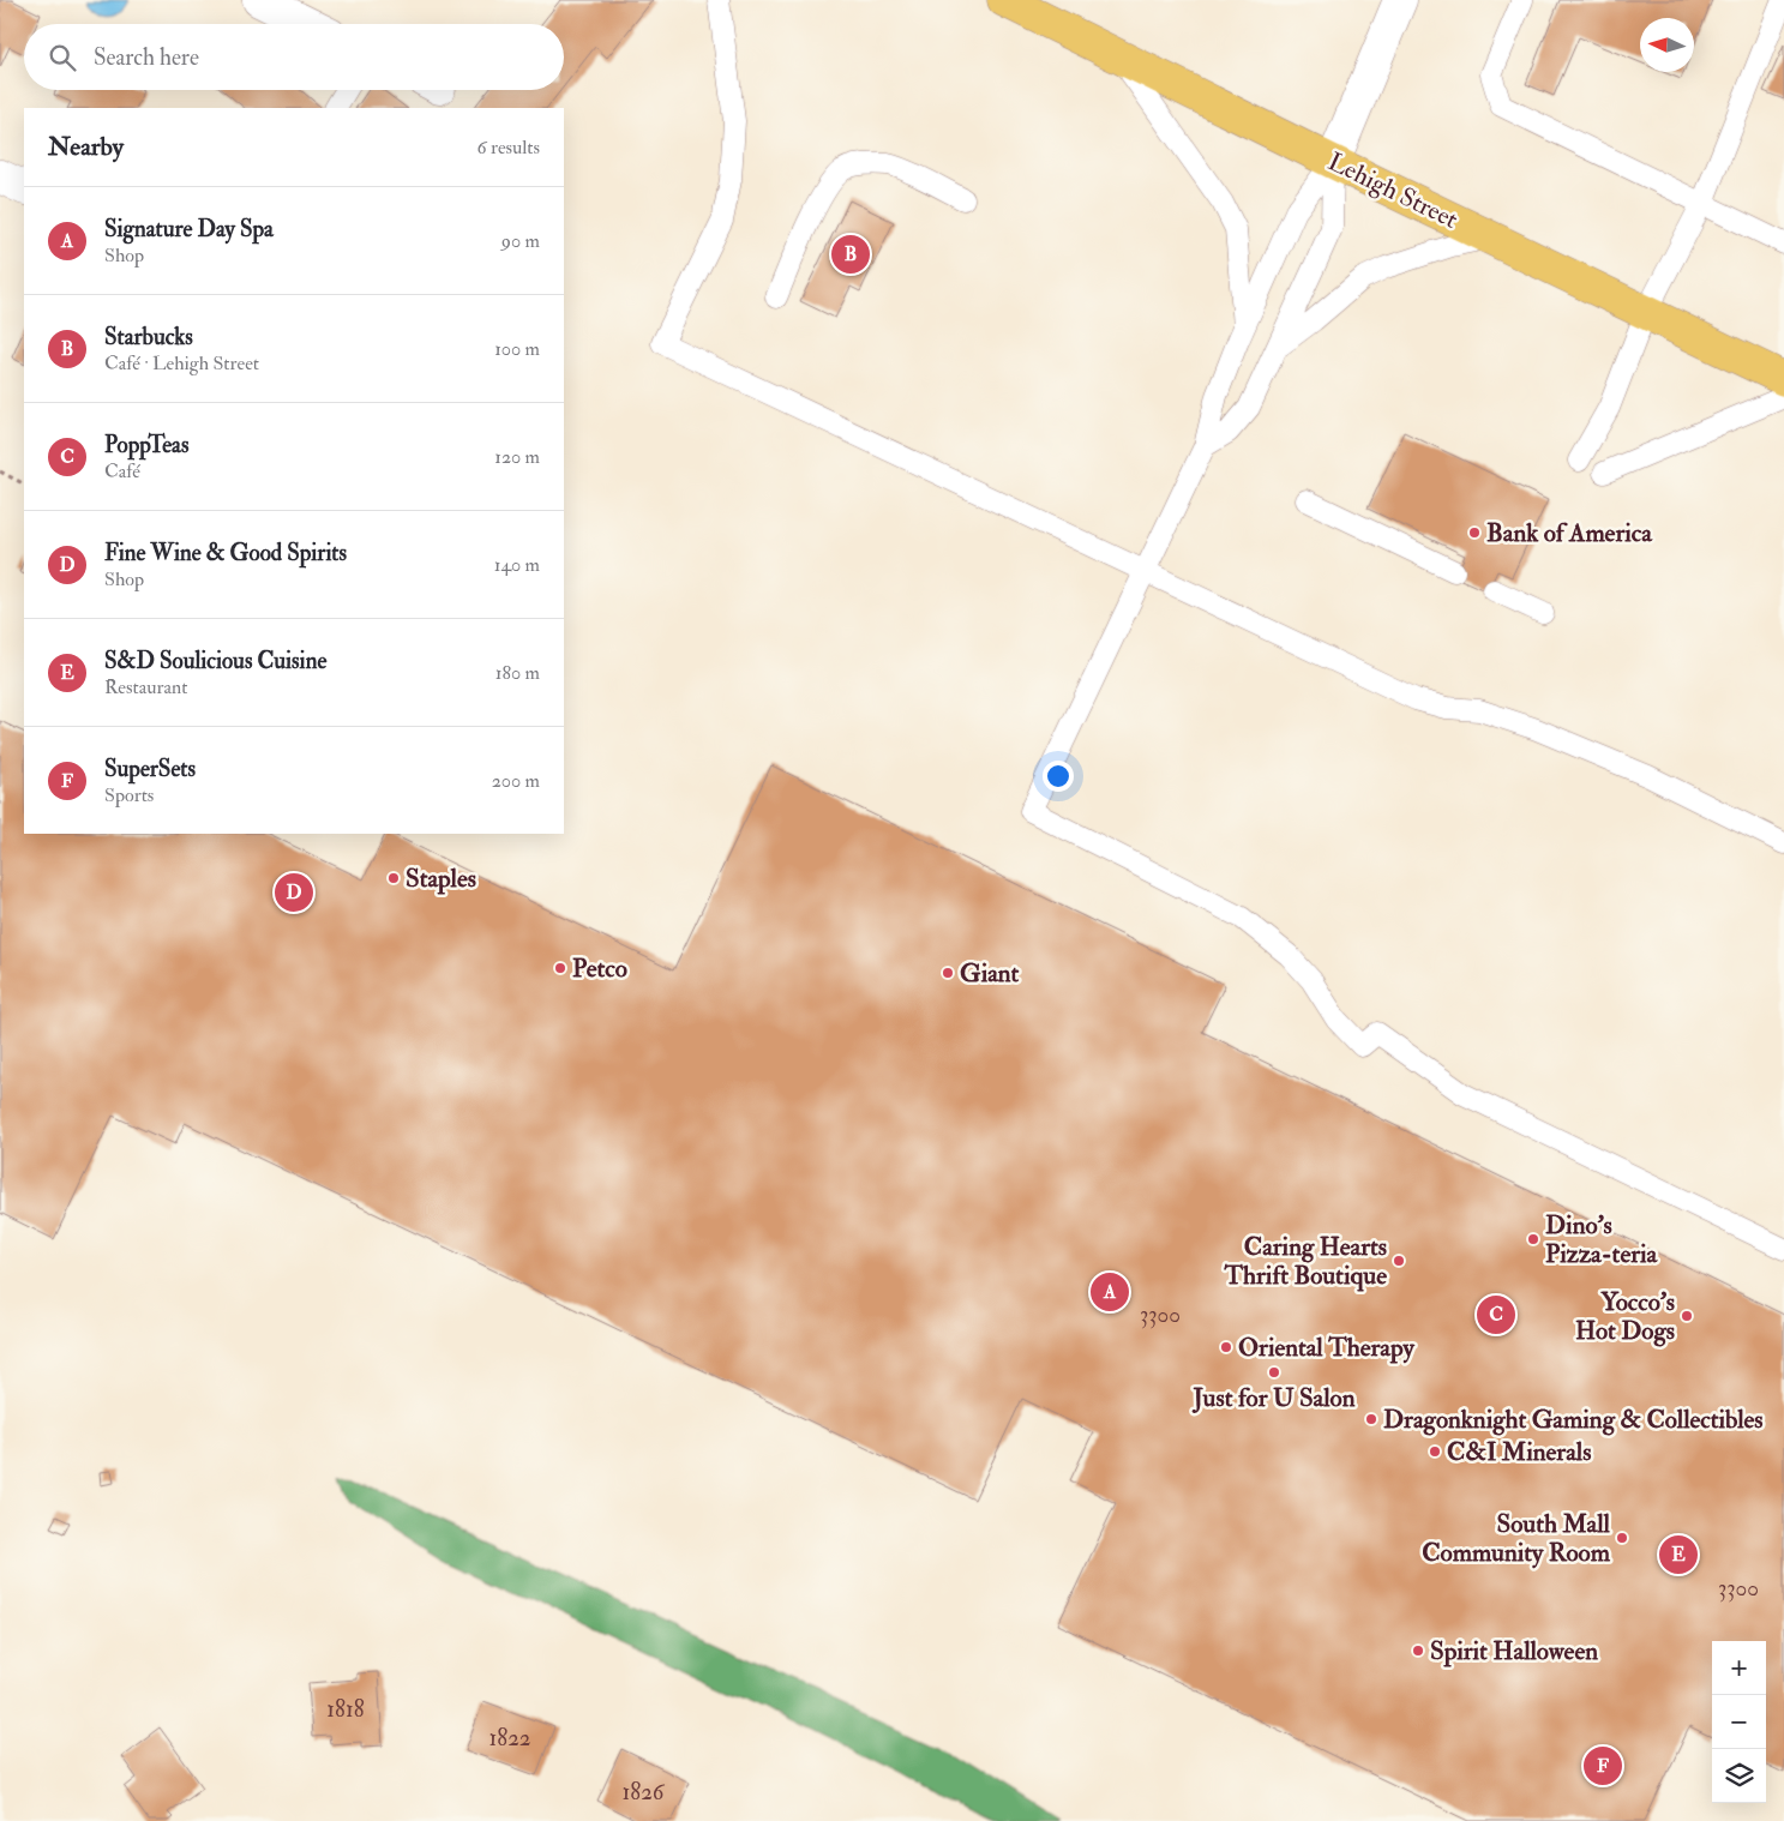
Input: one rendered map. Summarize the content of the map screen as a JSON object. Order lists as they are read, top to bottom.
{
  "streets": {
    "highway": ["Lehigh Street"]
  },
  "places": [
    "Bank of America",
    "Staples",
    "Petco",
    "Giant",
    "Dino's Pizza-teria",
    "Caring Hearts Thrift Boutique",
    "Yocco's Hot Dogs",
    "Oriental Therapy",
    "Just for U Salon",
    "Dragonknight Gaming & Collectibles",
    "C&I Minerals",
    "South Mall Community Room",
    "Spirit Halloween"
  ],
  "house_numbers": [
    "3300",
    "3300",
    "1818",
    "1822",
    "1826"
  ],
  "north": "left",
  "page": {
    "search": "Search here",
    "heading": ["Nearby", "6 results"],
    "list": [
      {
        "mark": "A",
        "name": "Signature Day Spa",
        "note": "Shop",
        "value": "90 m"
      },
      {
        "mark": "B",
        "name": "Starbucks",
        "note": "Café · Lehigh Street",
        "value": "100 m"
      },
      {
        "mark": "C",
        "name": "PoppTeas",
        "note": "Café",
        "value": "120 m"
      },
      {
        "mark": "D",
        "name": "Fine Wine & Good Spirits",
        "note": "Shop",
        "value": "140 m"
      },
      {
        "mark": "E",
        "name": "S&D Soulicious Cuisine",
        "note": "Restaurant",
        "value": "180 m"
      },
      {
        "mark": "F",
        "name": "SuperSets",
        "note": "Sports",
        "value": "200 m"
      }
    ],
    "pins": [
      "B",
      "D",
      "A",
      "C",
      "E",
      "F"
    ],
    "map_buttons": ["+", "−"]
  }
}
